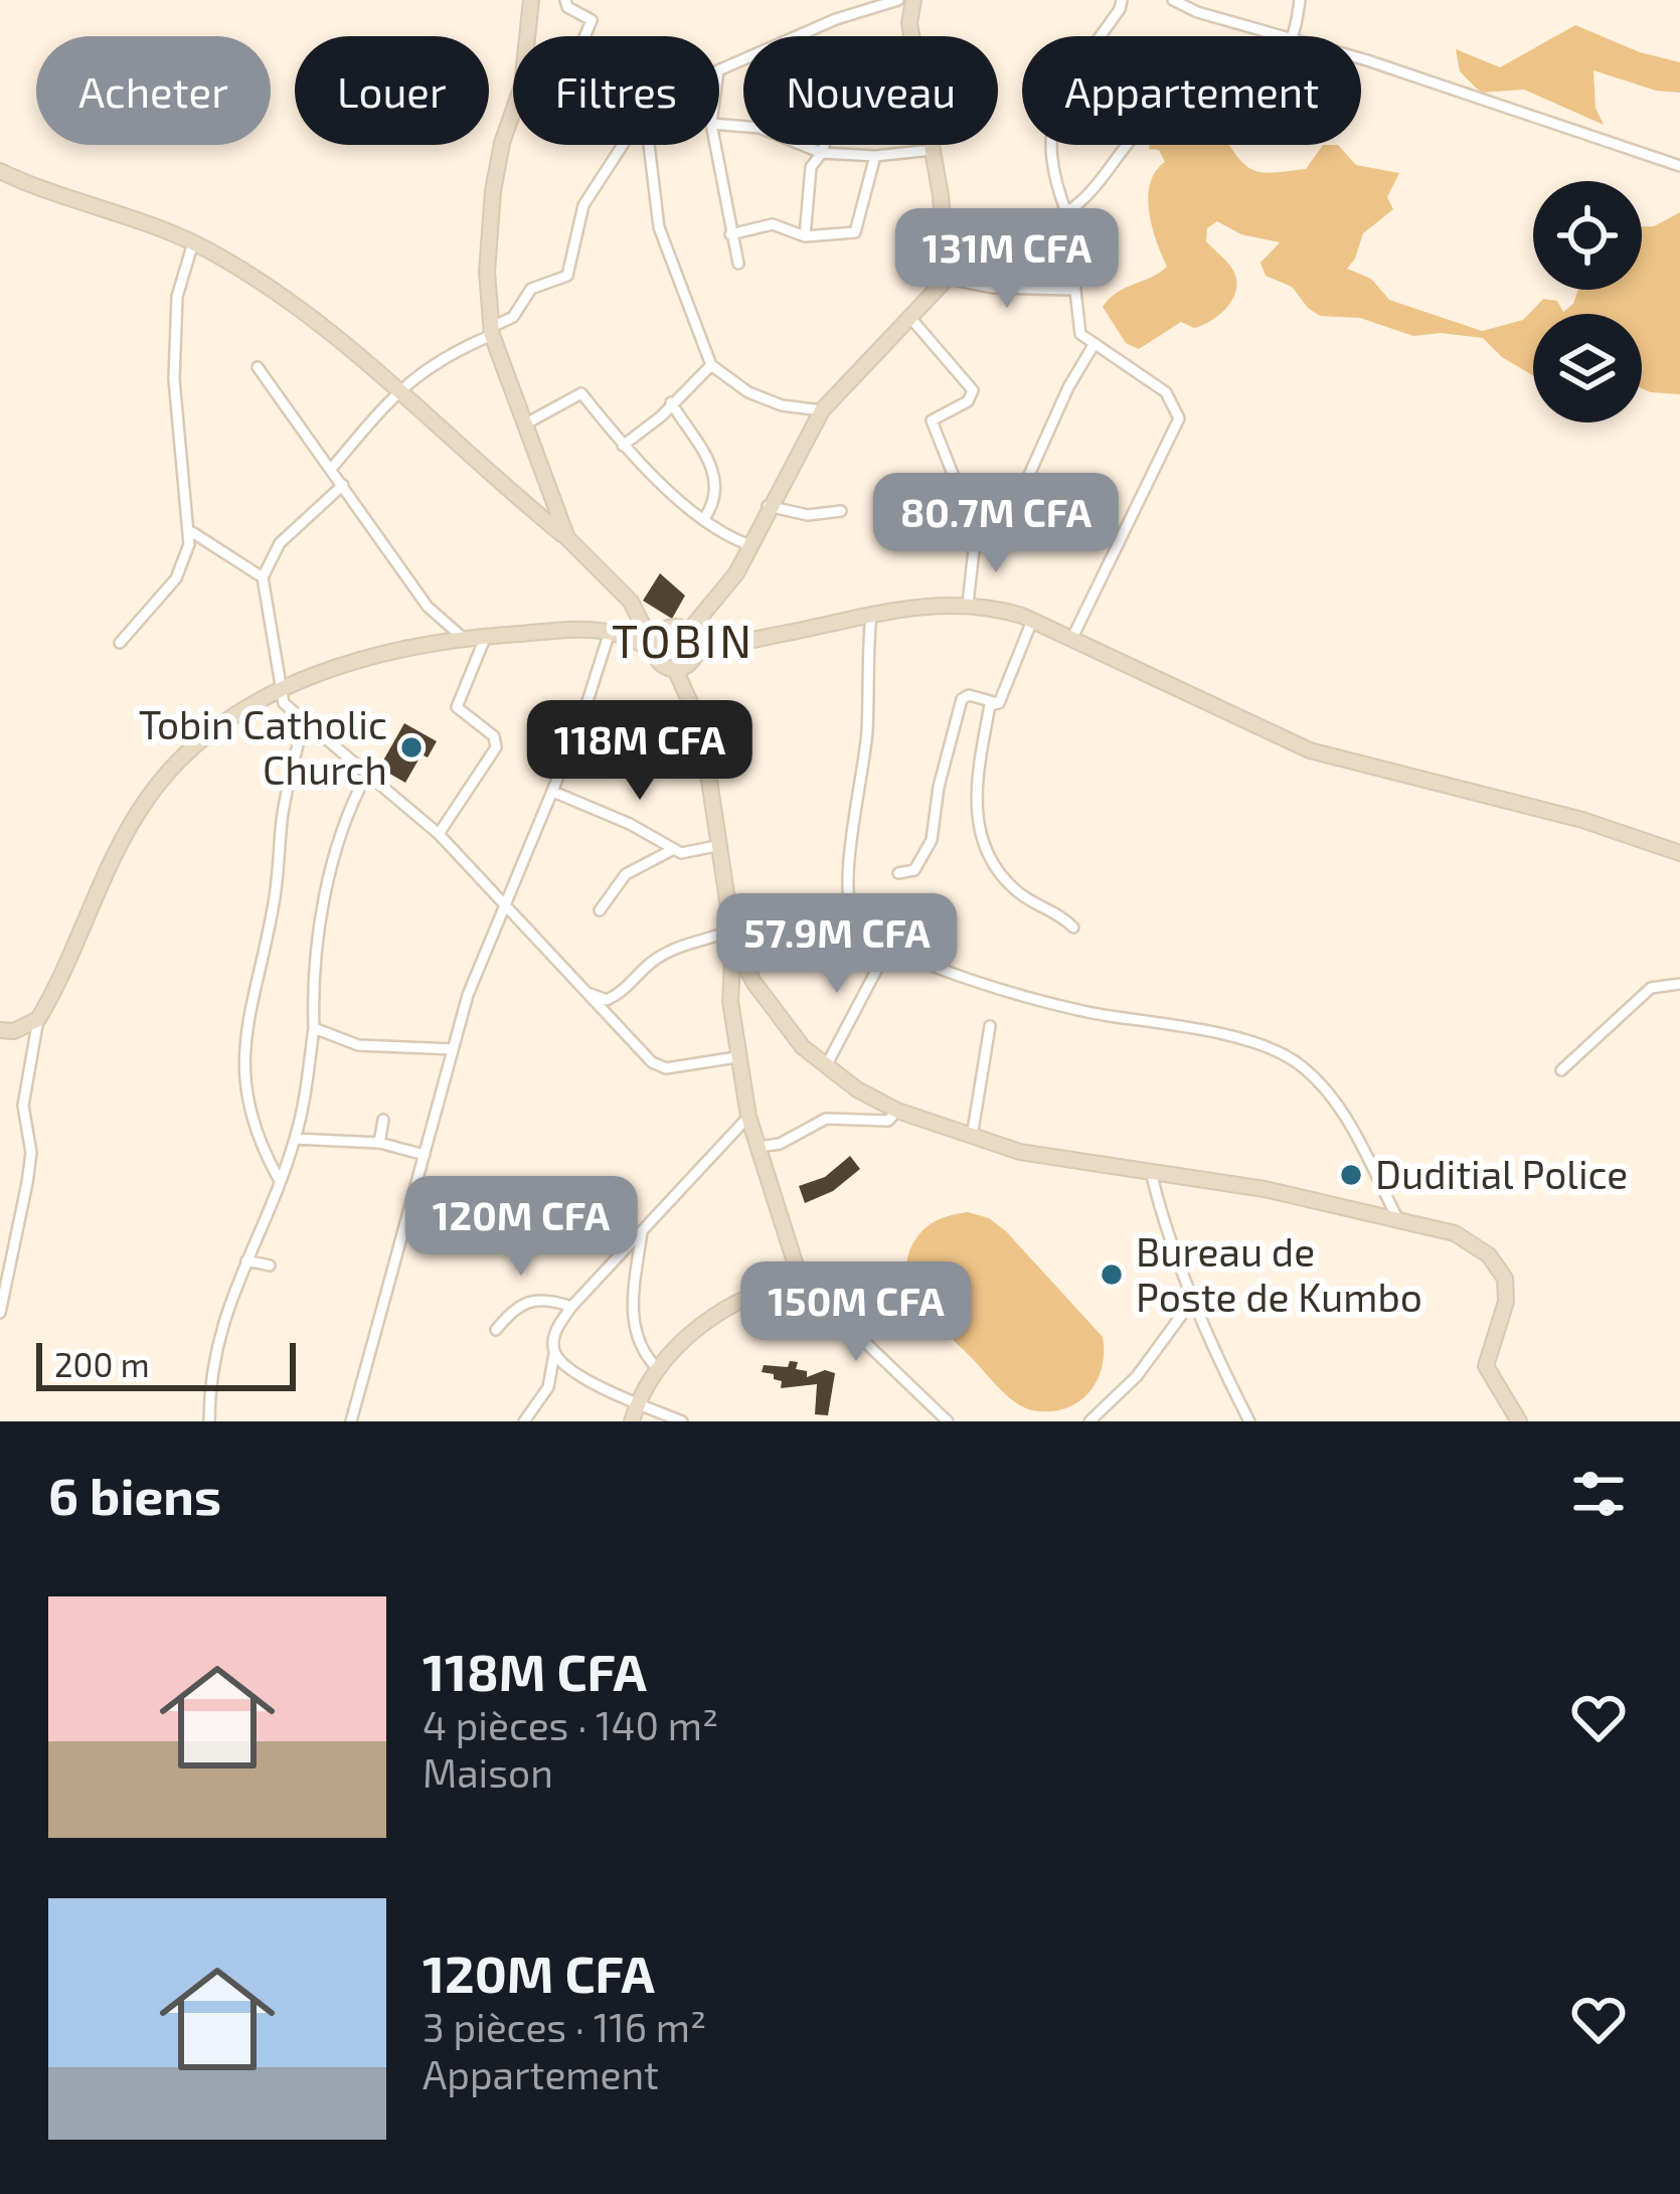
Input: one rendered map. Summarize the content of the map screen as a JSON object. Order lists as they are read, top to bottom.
{
  "districts": ["TOBIN"],
  "places": ["Tobin Catholic Church", "Duditial Police", "Bureau de Poste de Kumbo"],
  "scale_bar": "200 m",
  "page": {
    "chip": [
      "Acheter",
      "Louer",
      "Filtres",
      "Nouveau",
      "Appartement"
    ],
    "price": [
      "131M CFA",
      "80.7M CFA",
      "118M CFA",
      "57.9M CFA",
      "120M CFA",
      "150M CFA"
    ],
    "scale": "200 m",
    "heading": "6 biens",
    "list": [
      {
        "name": "118M CFA",
        "note": "4 pièces · 140 m² · Maison"
      },
      {
        "name": "120M CFA",
        "note": "3 pièces · 116 m² · Appartement"
      }
    ]
  }
}
